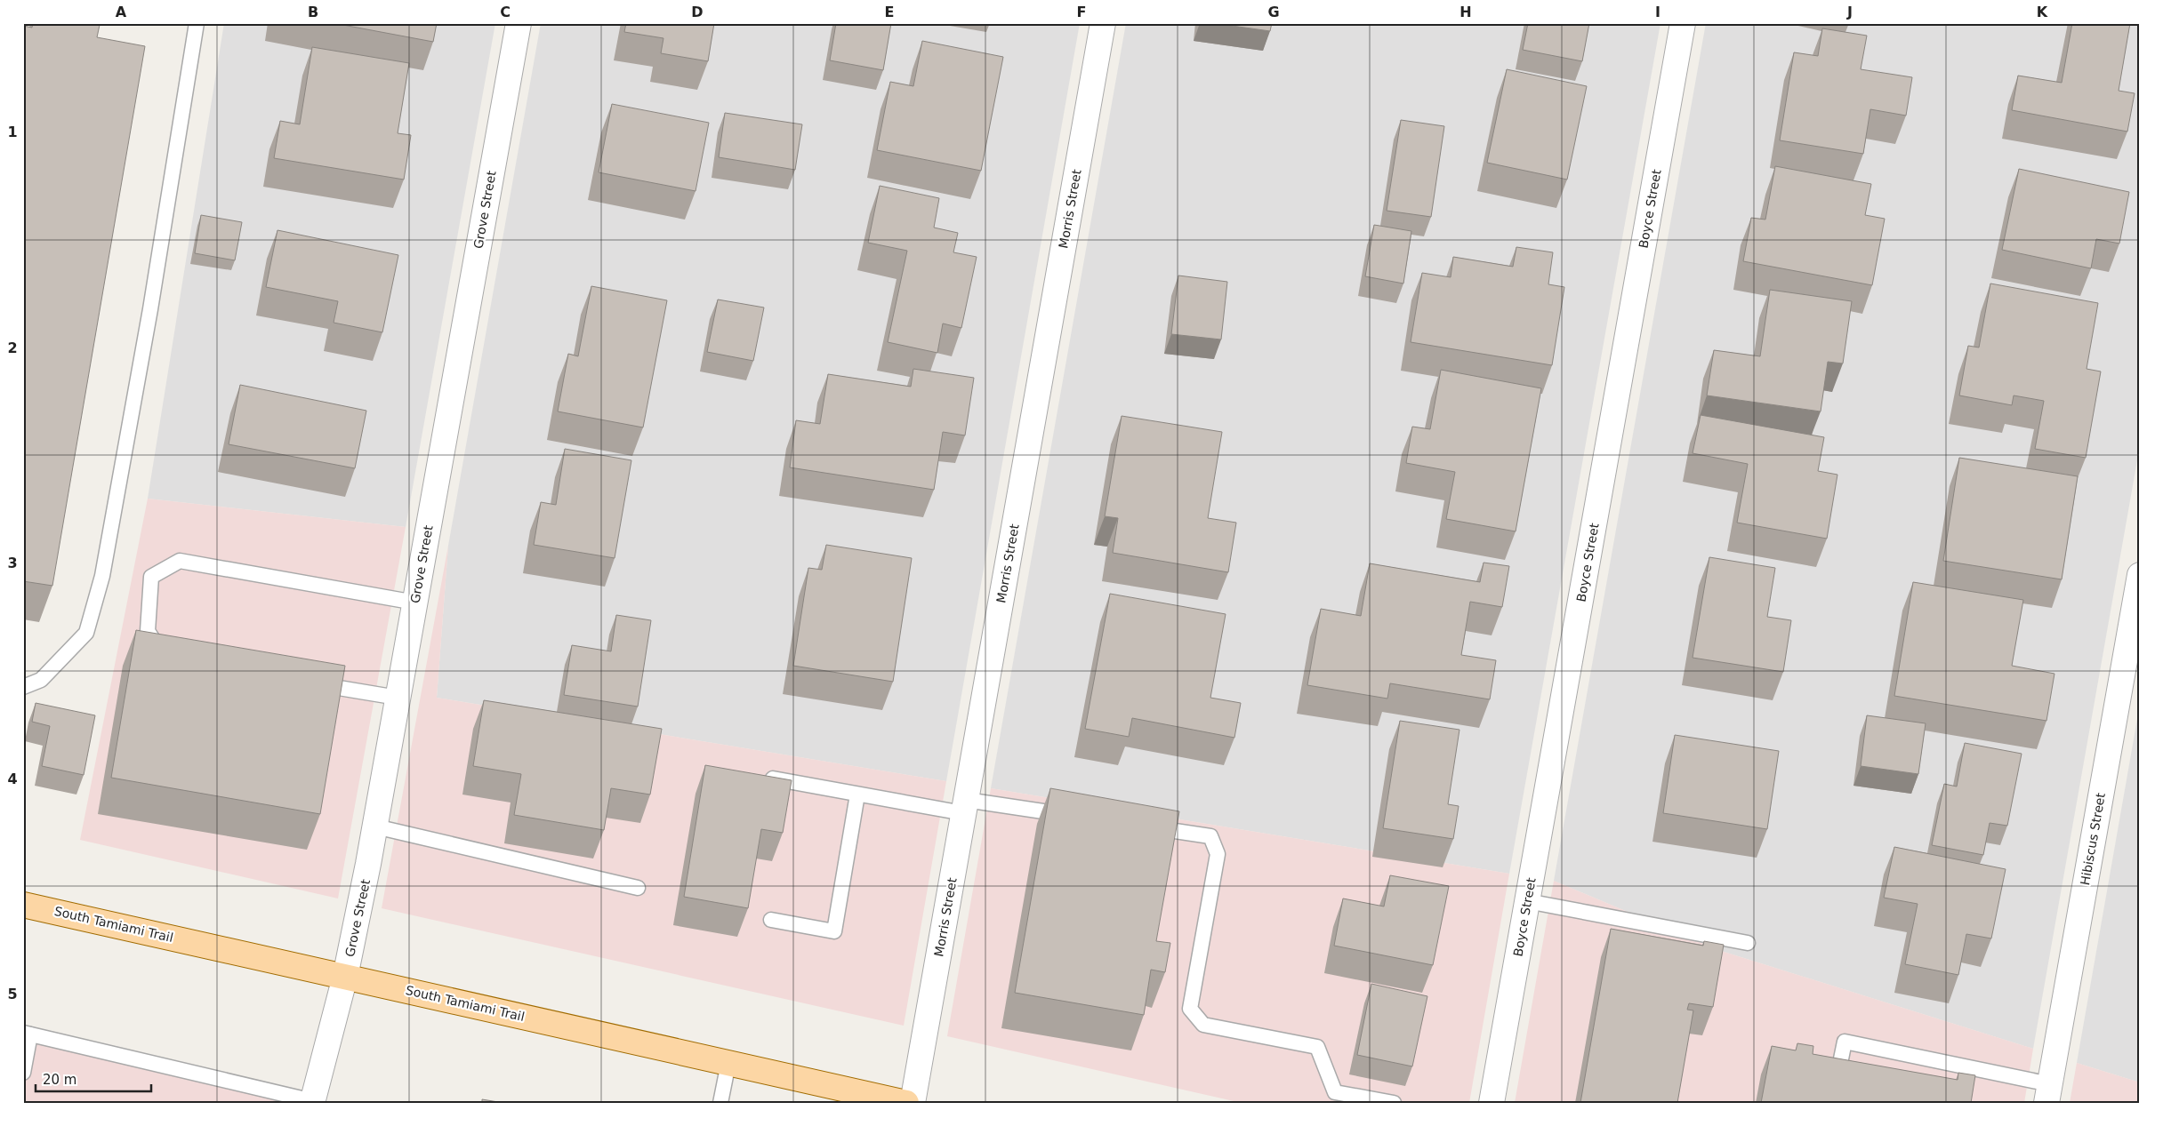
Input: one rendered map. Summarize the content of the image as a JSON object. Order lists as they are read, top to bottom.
{
  "streets": {
    "main road": ["South Tamiami Trail"],
    "street": [
      "Morris Street",
      "Boyce Street",
      "Grove Street",
      "Hibiscus Street"
    ]
  },
  "crossings": [
    ["Grove Street", "South Tamiami Trail"]
  ],
  "scale_bar": "20 m",
  "grid": {
    "columns": [
      "A",
      "B",
      "C",
      "D",
      "E",
      "F",
      "G",
      "H",
      "I",
      "J",
      "K"
    ],
    "rows": [
      "1",
      "2",
      "3",
      "4",
      "5"
    ]
  }
}
